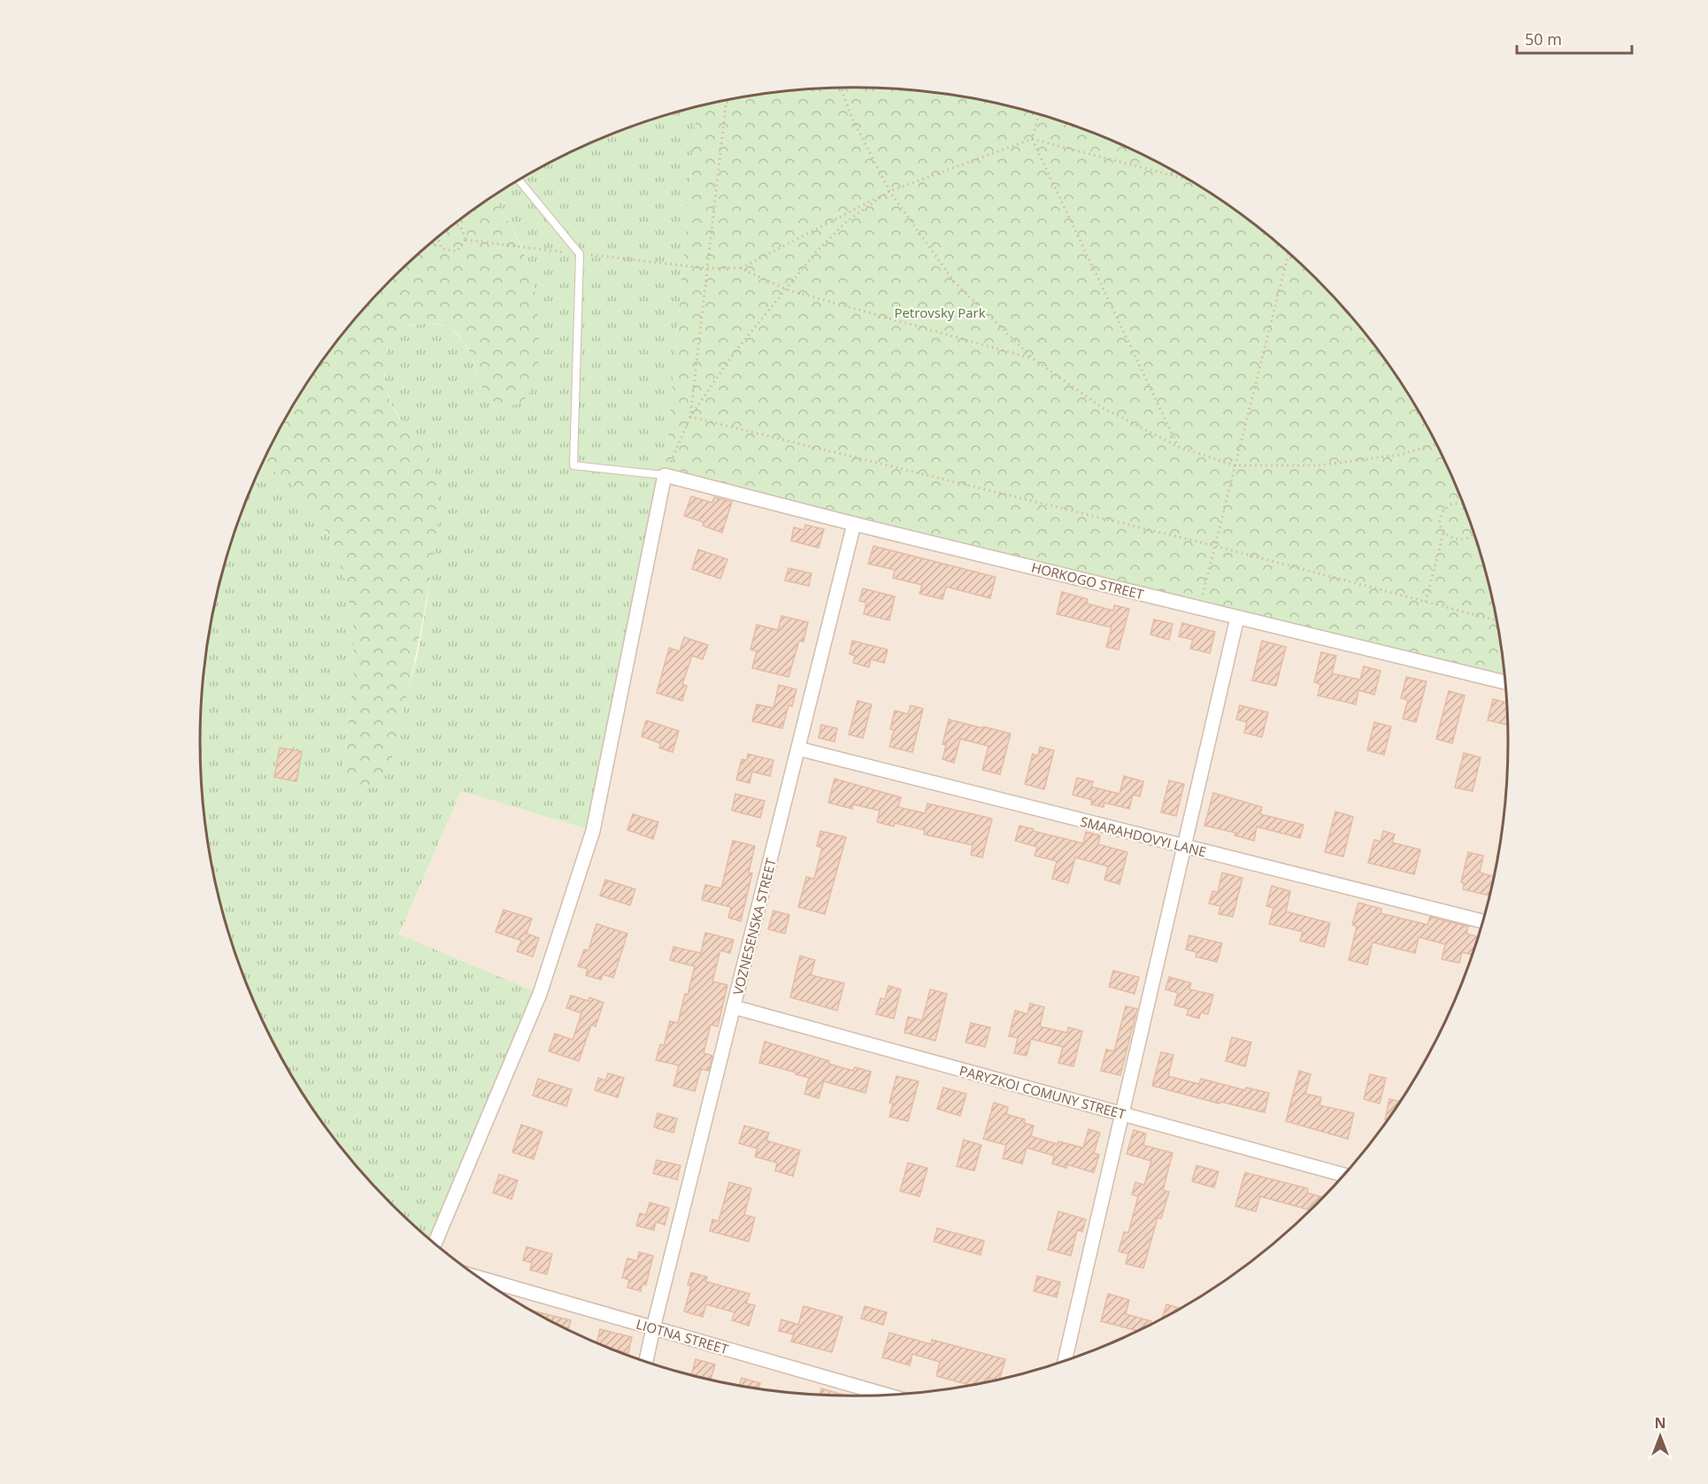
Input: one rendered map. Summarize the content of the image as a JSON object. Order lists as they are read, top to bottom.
{
  "streets": {
    "street": [
      "HORKOGO STREET",
      "SMARAHDOVYI LANE",
      "VOZNESENSKA STREET",
      "PARYZKOI COMUNY STREET",
      "LIOTNA STREET"
    ]
  },
  "crossings": [
    ["HORKOGO STREET", "VOZNESENSKA STREET"],
    ["SMARAHDOVYI LANE", "VOZNESENSKA STREET"],
    ["VOZNESENSKA STREET", "PARYZKOI COMUNY STREET"],
    ["VOZNESENSKA STREET", "LIOTNA STREET"]
  ],
  "parks": ["Petrovsky Park"],
  "scale_bar": "50 m",
  "north": "top"
}
